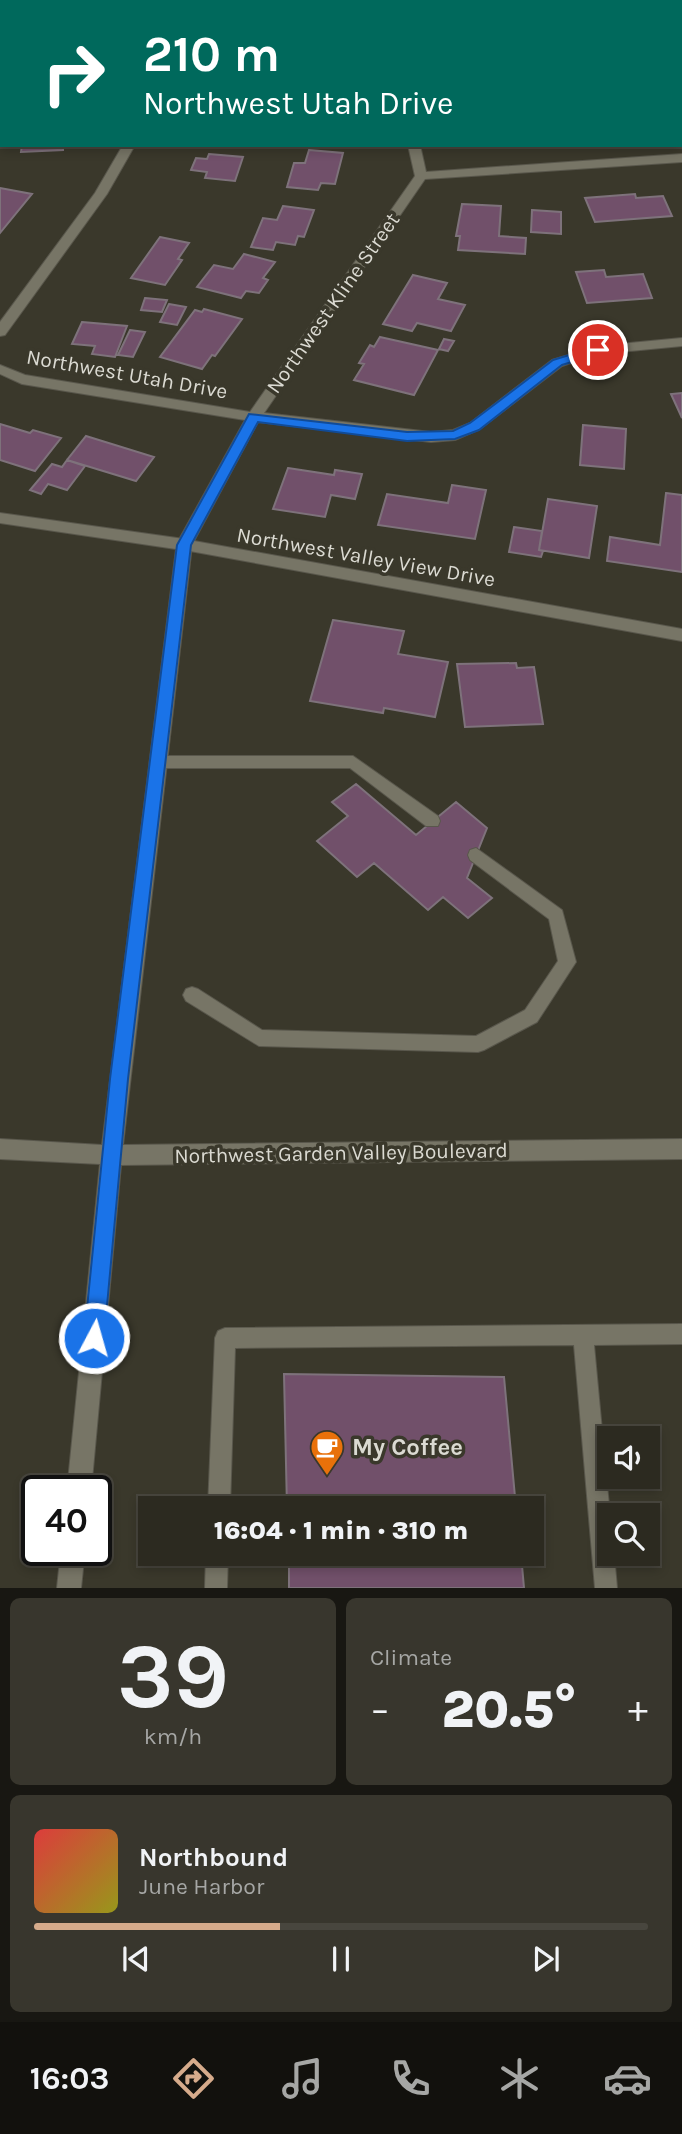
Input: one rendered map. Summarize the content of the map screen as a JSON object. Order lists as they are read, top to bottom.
{
  "streets": {
    "street": [
      "Northwest Kline Street",
      "Northwest Utah Drive",
      "Northwest Valley View Drive",
      "Northwest Garden Valley Boulevard"
    ]
  },
  "crossings": [
    ["Northwest Kline Street", "Northwest Utah Drive"],
    ["Northwest Kline Street", "Northwest Valley View Drive"],
    ["Northwest Kline Street", "Northwest Garden Valley Boulevard"]
  ],
  "places": {
    "cafe": ["My Coffee"]
  },
  "page": {
    "turn": ["210 m", "Northwest Utah Drive"],
    "limit": "40",
    "trip": "16:04 · 1 min · 310 m",
    "tile": [
      ["39", "km/h"],
      "Climate"
    ],
    "heat": ["−", "20.5°", "+"],
    "song": ["Northbound", "June Harbor"],
    "tabs": "16:03"
  }
}
